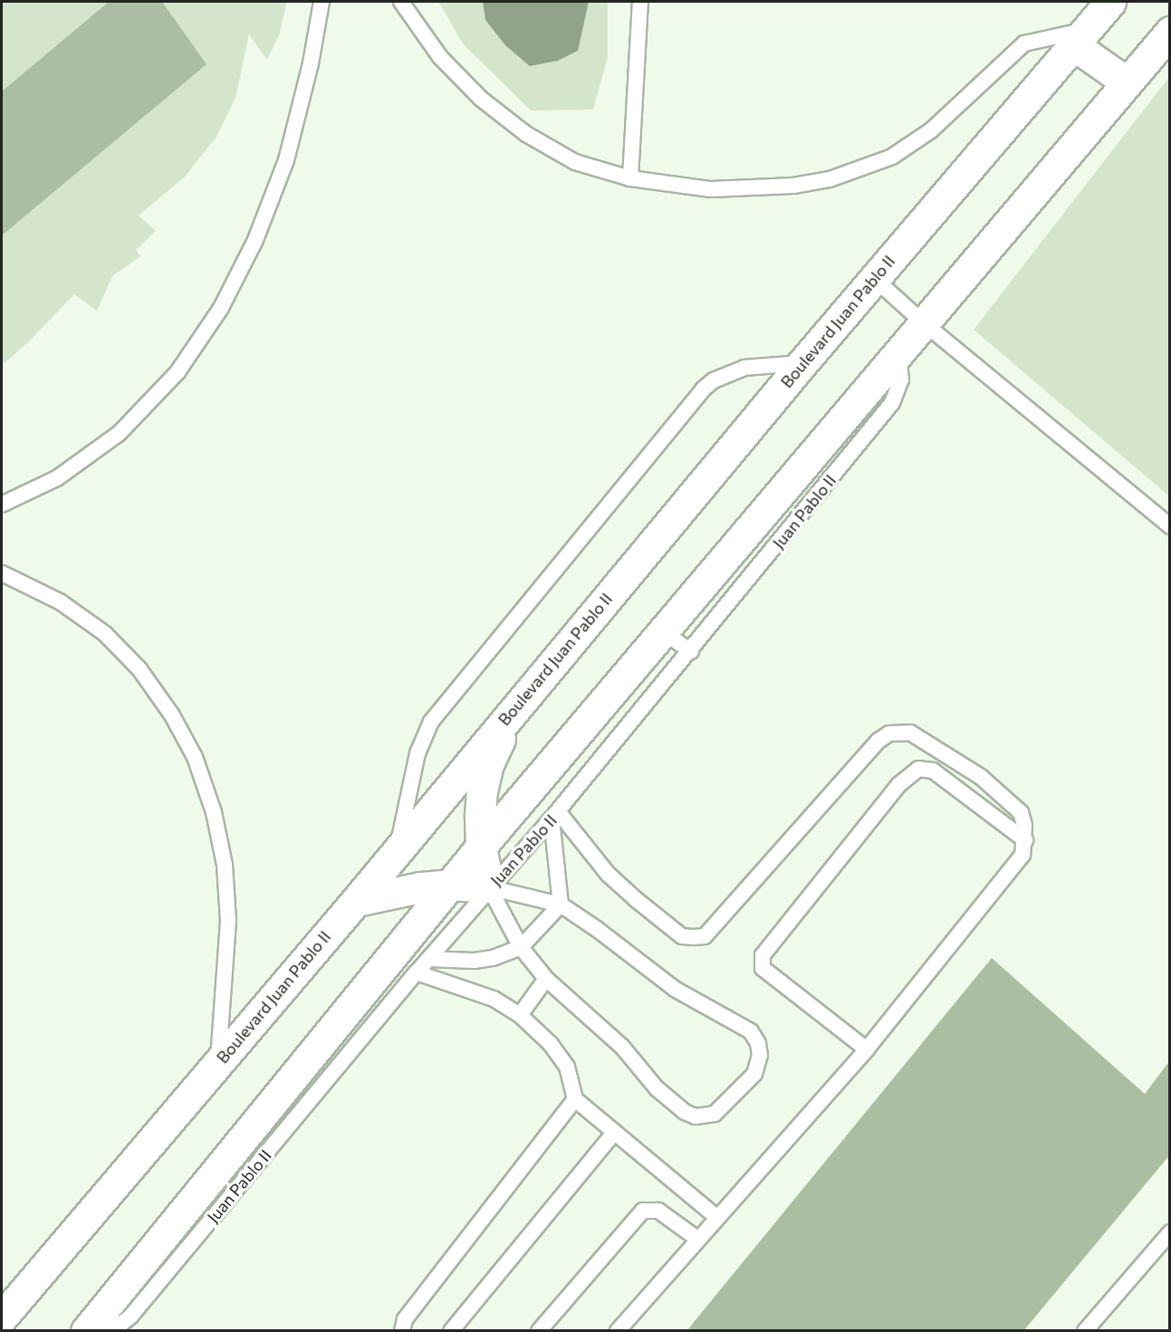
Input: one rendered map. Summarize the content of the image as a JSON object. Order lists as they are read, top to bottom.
{
  "streets": {
    "main road": ["Boulevard Juan Pablo II"],
    "lane": ["Juan Pablo II"]
  }
}
